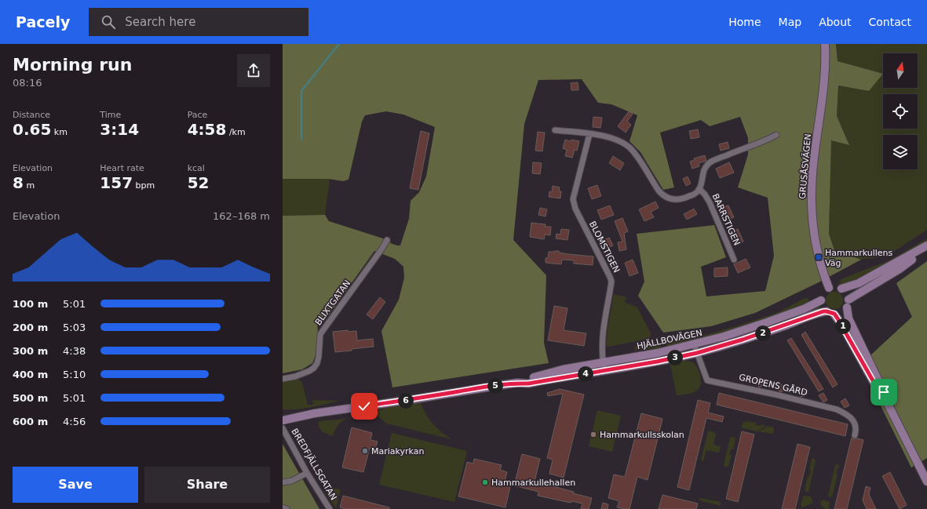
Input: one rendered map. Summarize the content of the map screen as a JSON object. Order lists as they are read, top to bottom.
{
  "streets": {
    "street": [
      "GRUSÅSVÄGEN",
      "BARRSTIGEN",
      "BLOMSTIGEN",
      "BLIXTGATAN",
      "HJÄLLBOVÄGEN",
      "GROPENS GÅRD",
      "BREDFJÄLLSGATAN"
    ]
  },
  "crossings": [
    ["GRUSÅSVÄGEN", "HJÄLLBOVÄGEN"],
    ["BLOMSTIGEN", "HJÄLLBOVÄGEN"],
    ["HJÄLLBOVÄGEN", "GROPENS GÅRD"]
  ],
  "places": {
    "transit": ["Hammarkullens Väg"],
    "other": ["Hammarkullsskolan", "Mariakyrkan", "Hammarkullehallen"]
  },
  "north": "top",
  "page": {
    "header": "Pacely",
    "search": "Search here",
    "nav": [
      "Home",
      "Map",
      "About",
      "Contact"
    ],
    "heading": ["Morning run", "08:16"],
    "stats": [
      ["Distance", "0.65 km"],
      ["Time", "3:14"],
      ["Pace", "4:58 /km"],
      ["Elevation", "8 m"],
      ["Heart rate", "157 bpm"],
      ["kcal", "52"]
    ],
    "chart": ["Elevation", "162–168 m"],
    "list": [
      {
        "name": "100 m",
        "note": "5:01"
      },
      {
        "name": "200 m",
        "note": "5:03"
      },
      {
        "name": "300 m",
        "note": "4:38"
      },
      {
        "name": "400 m",
        "note": "5:10"
      },
      {
        "name": "500 m",
        "note": "5:01"
      },
      {
        "name": "600 m",
        "note": "4:56"
      }
    ],
    "pins": [
      "1",
      "2",
      "3",
      "4",
      "5",
      "6"
    ],
    "buttons": ["Save", "Share"]
  }
}
